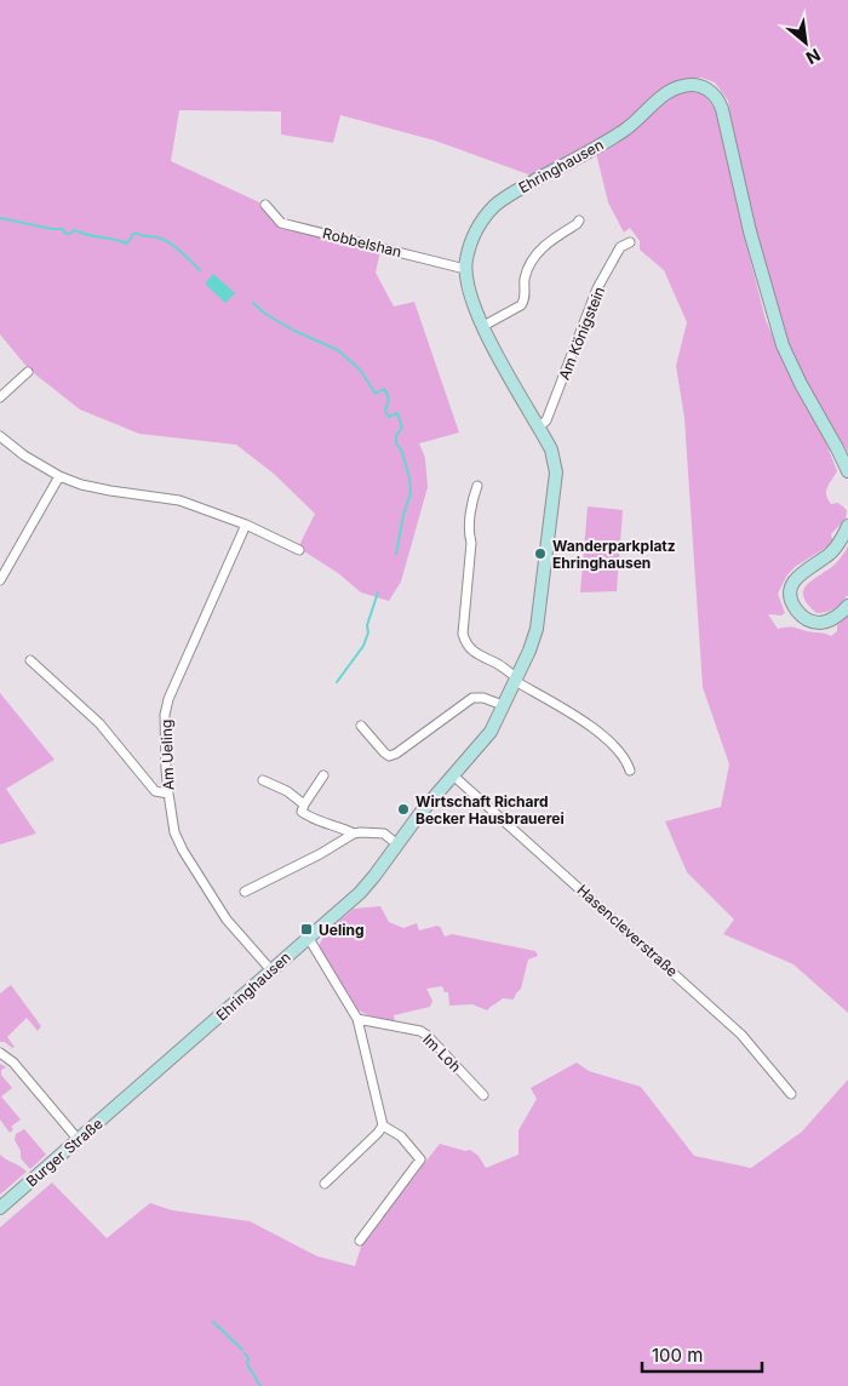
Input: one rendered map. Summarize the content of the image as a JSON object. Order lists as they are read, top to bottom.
{
  "streets": {
    "main road": ["Ehringhausen", "Burger Straße"],
    "street": [
      "Robbelshan",
      "Am Königstein",
      "Am Ueling",
      "Hasencleverstraße",
      "Im Loh"
    ]
  },
  "crossings": [
    ["Ehringhausen", "Robbelshan"],
    ["Ehringhausen", "Am Königstein"],
    ["Ehringhausen", "Am Ueling"],
    ["Ehringhausen", "Hasencleverstraße"],
    ["Ehringhausen", "Burger Straße"]
  ],
  "places": {
    "other": ["Wanderparkplatz Ehringhausen", "Wirtschaft Richard Becker Hausbrauerei"],
    "transit": ["Ueling"]
  },
  "scale_bar": "100 m",
  "north": "bottom right"
}
